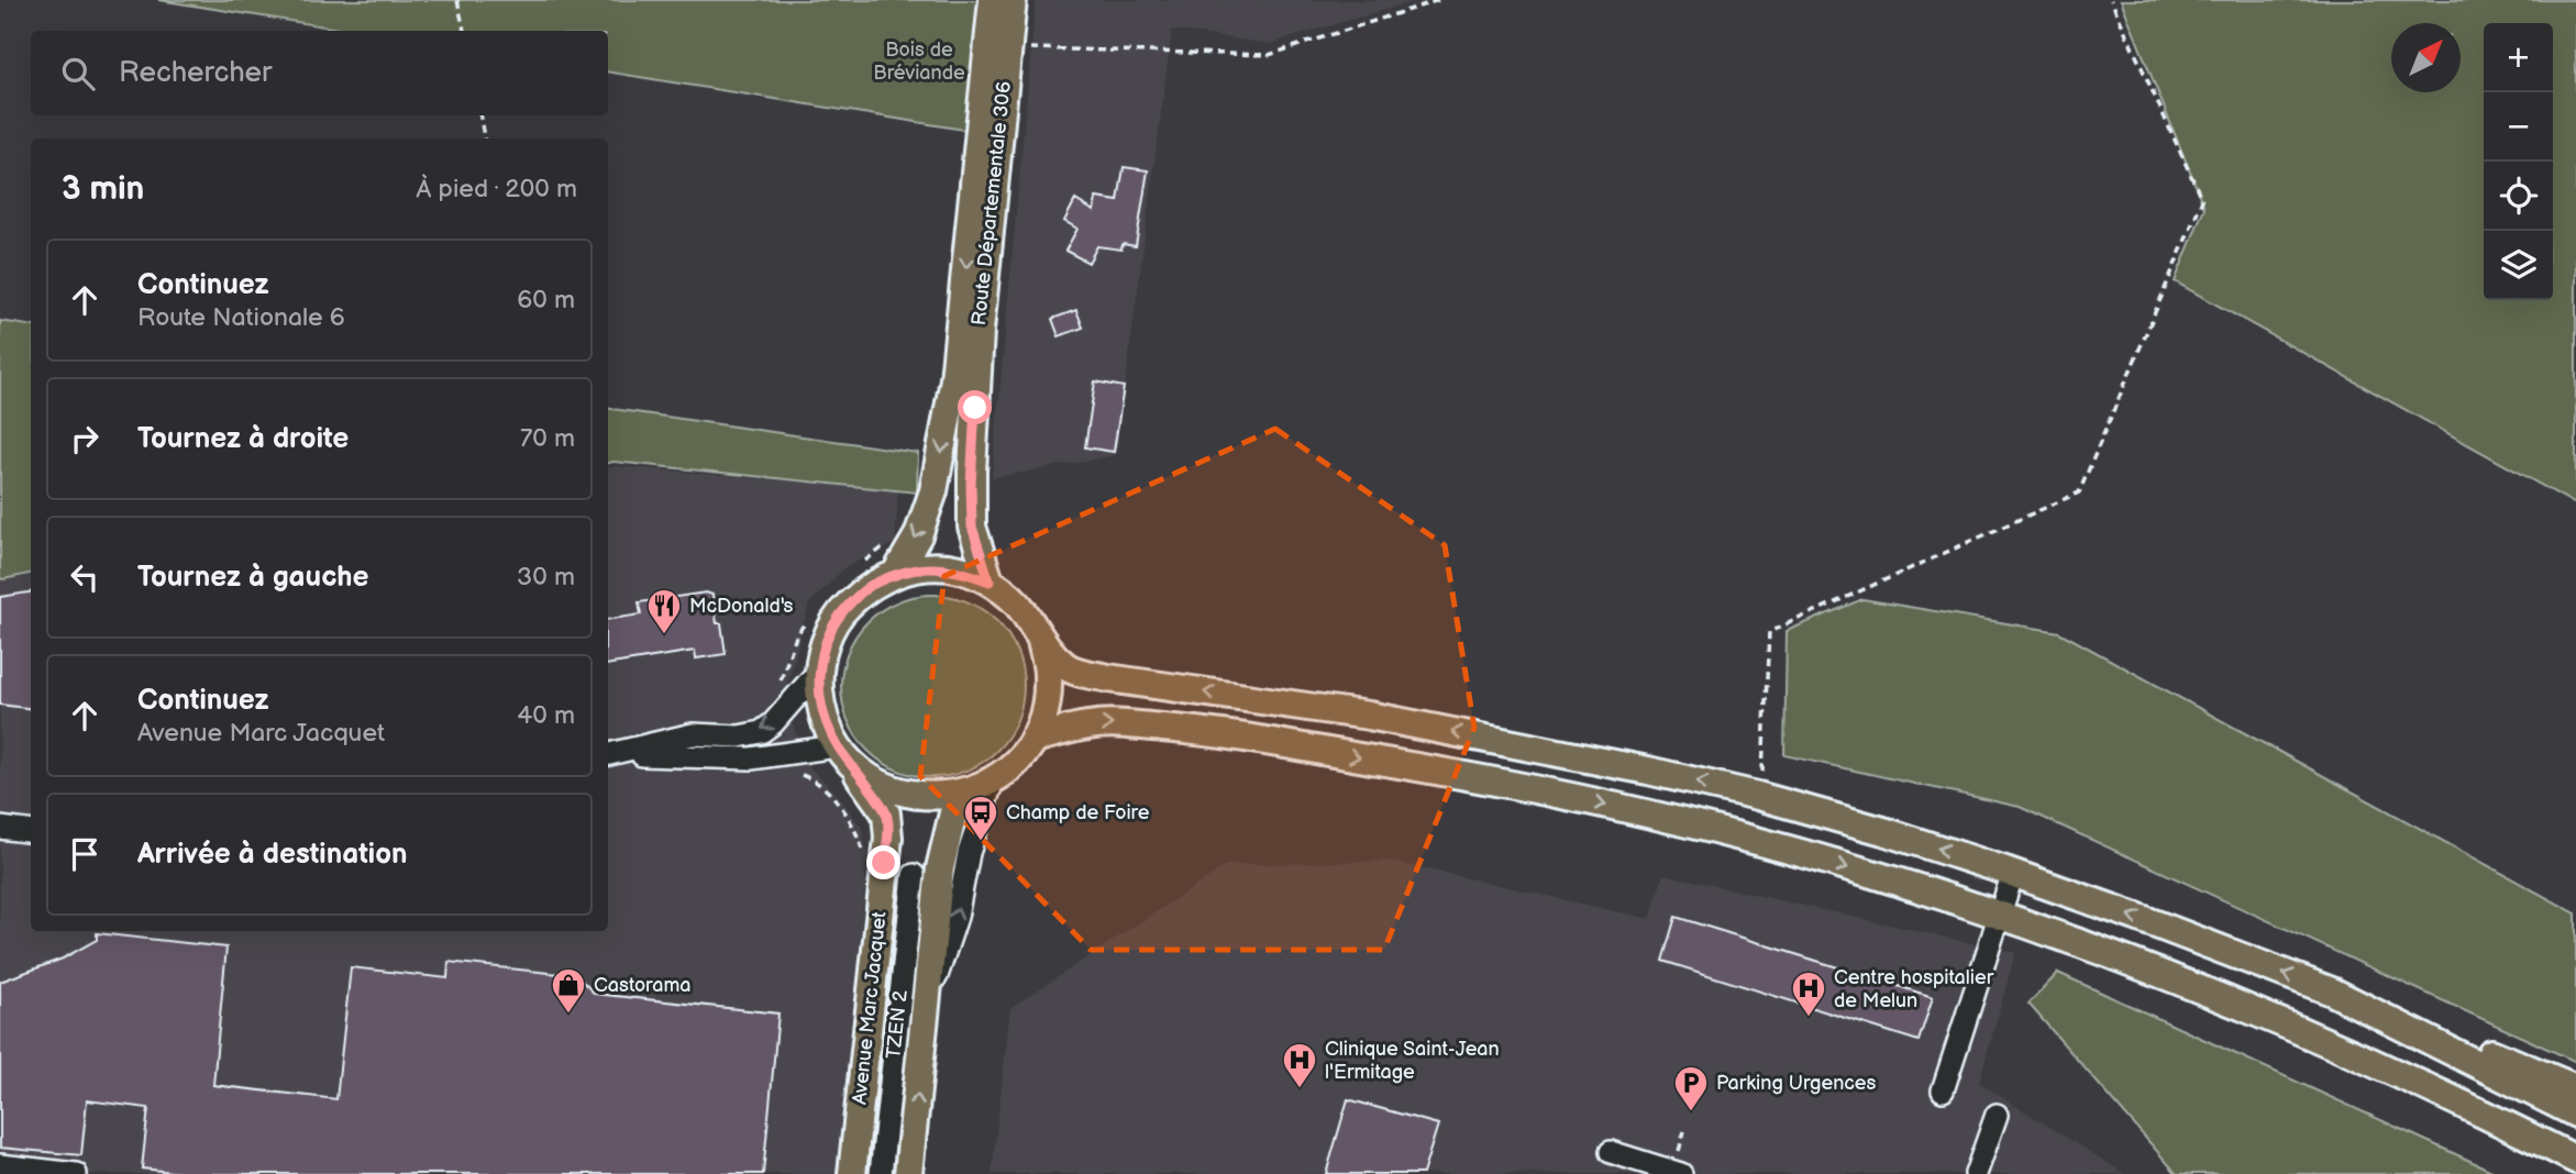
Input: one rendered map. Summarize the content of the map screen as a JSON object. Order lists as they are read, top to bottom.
{
  "streets": {
    "main road": ["Route Départementale 306", "Avenue Marc Jacquet"],
    "street": ["TZEN 2"]
  },
  "parks": ["Bois de Bréviande"],
  "places": {
    "restaurant": ["McDonald's"],
    "bus stop": ["Champ de Foire"],
    "shop": ["Castorama"],
    "hospital": ["Centre hospitalier de Melun", "Clinique Saint-Jean l'Ermitage"],
    "parking": ["Parking Urgences"]
  },
  "north": "top right",
  "page": {
    "map_buttons": ["+", "−"],
    "search": "Rechercher",
    "heading": ["3 min", "À pied · 200 m"],
    "list": [
      ["Continuez", "Route Nationale 6", "60 m"],
      ["Tournez à droite", "70 m"],
      ["Tournez à gauche", "30 m"],
      ["Continuez", "Avenue Marc Jacquet", "40 m"],
      "Arrivée à destination"
    ]
  }
}
